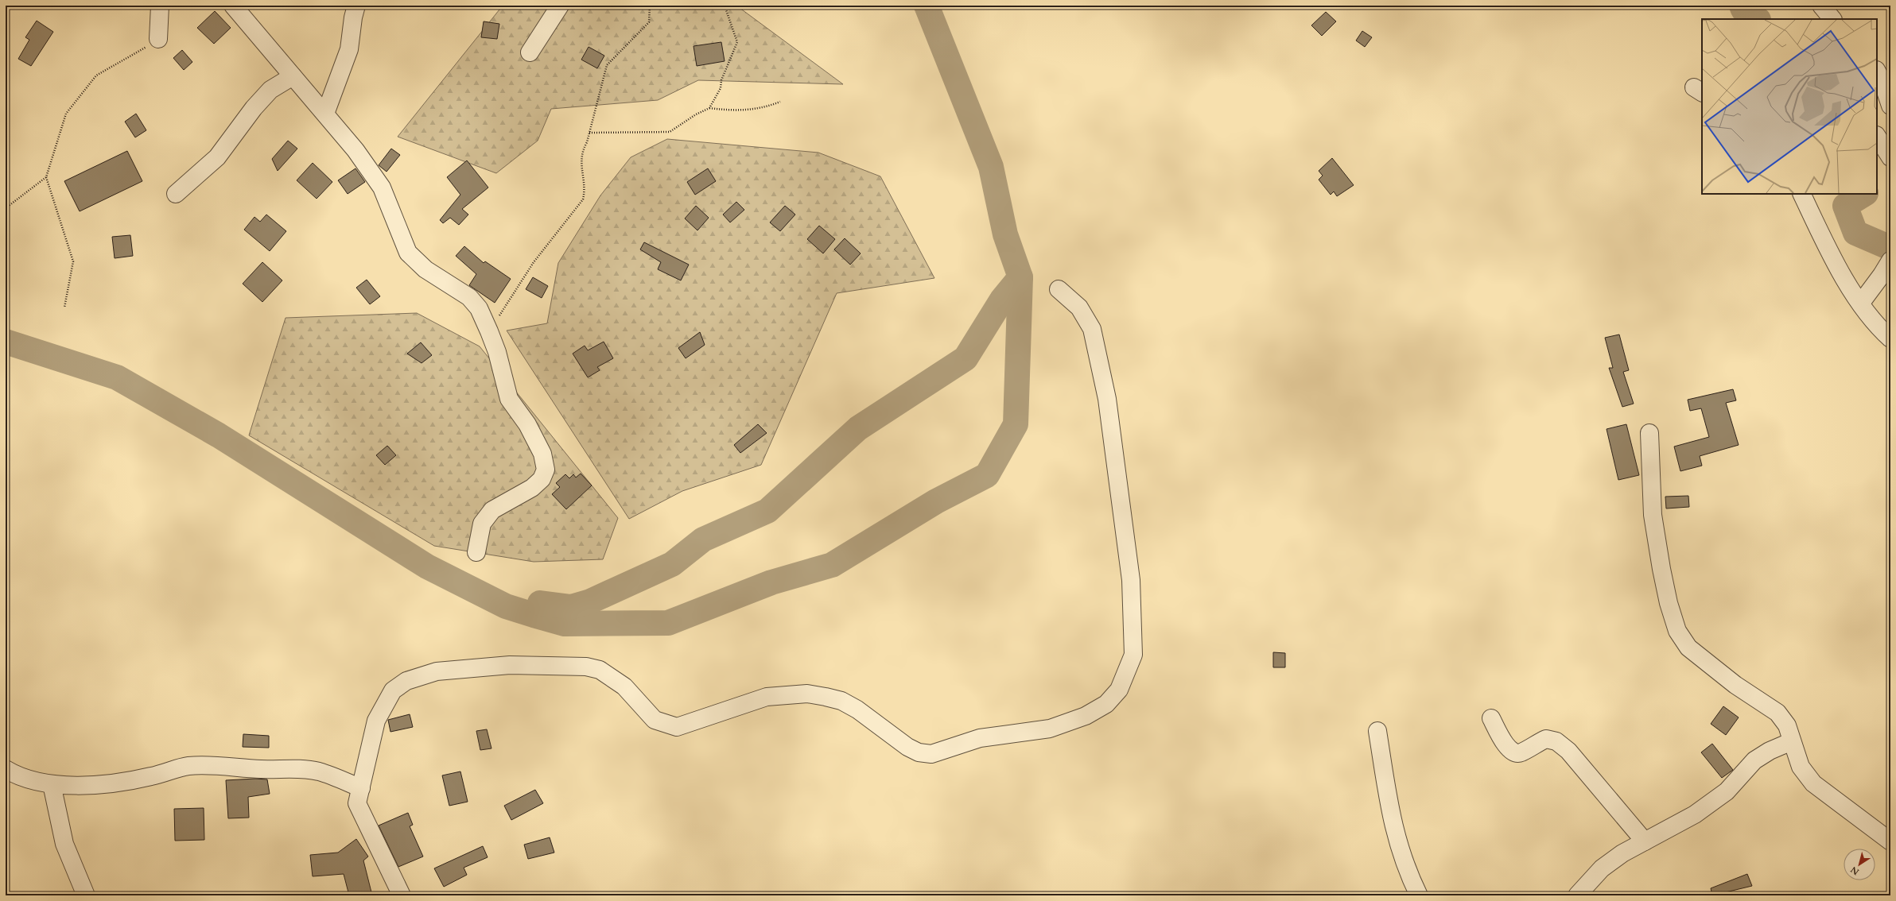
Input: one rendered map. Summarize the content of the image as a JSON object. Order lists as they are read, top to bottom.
{
  "north": "bottom left"
}
